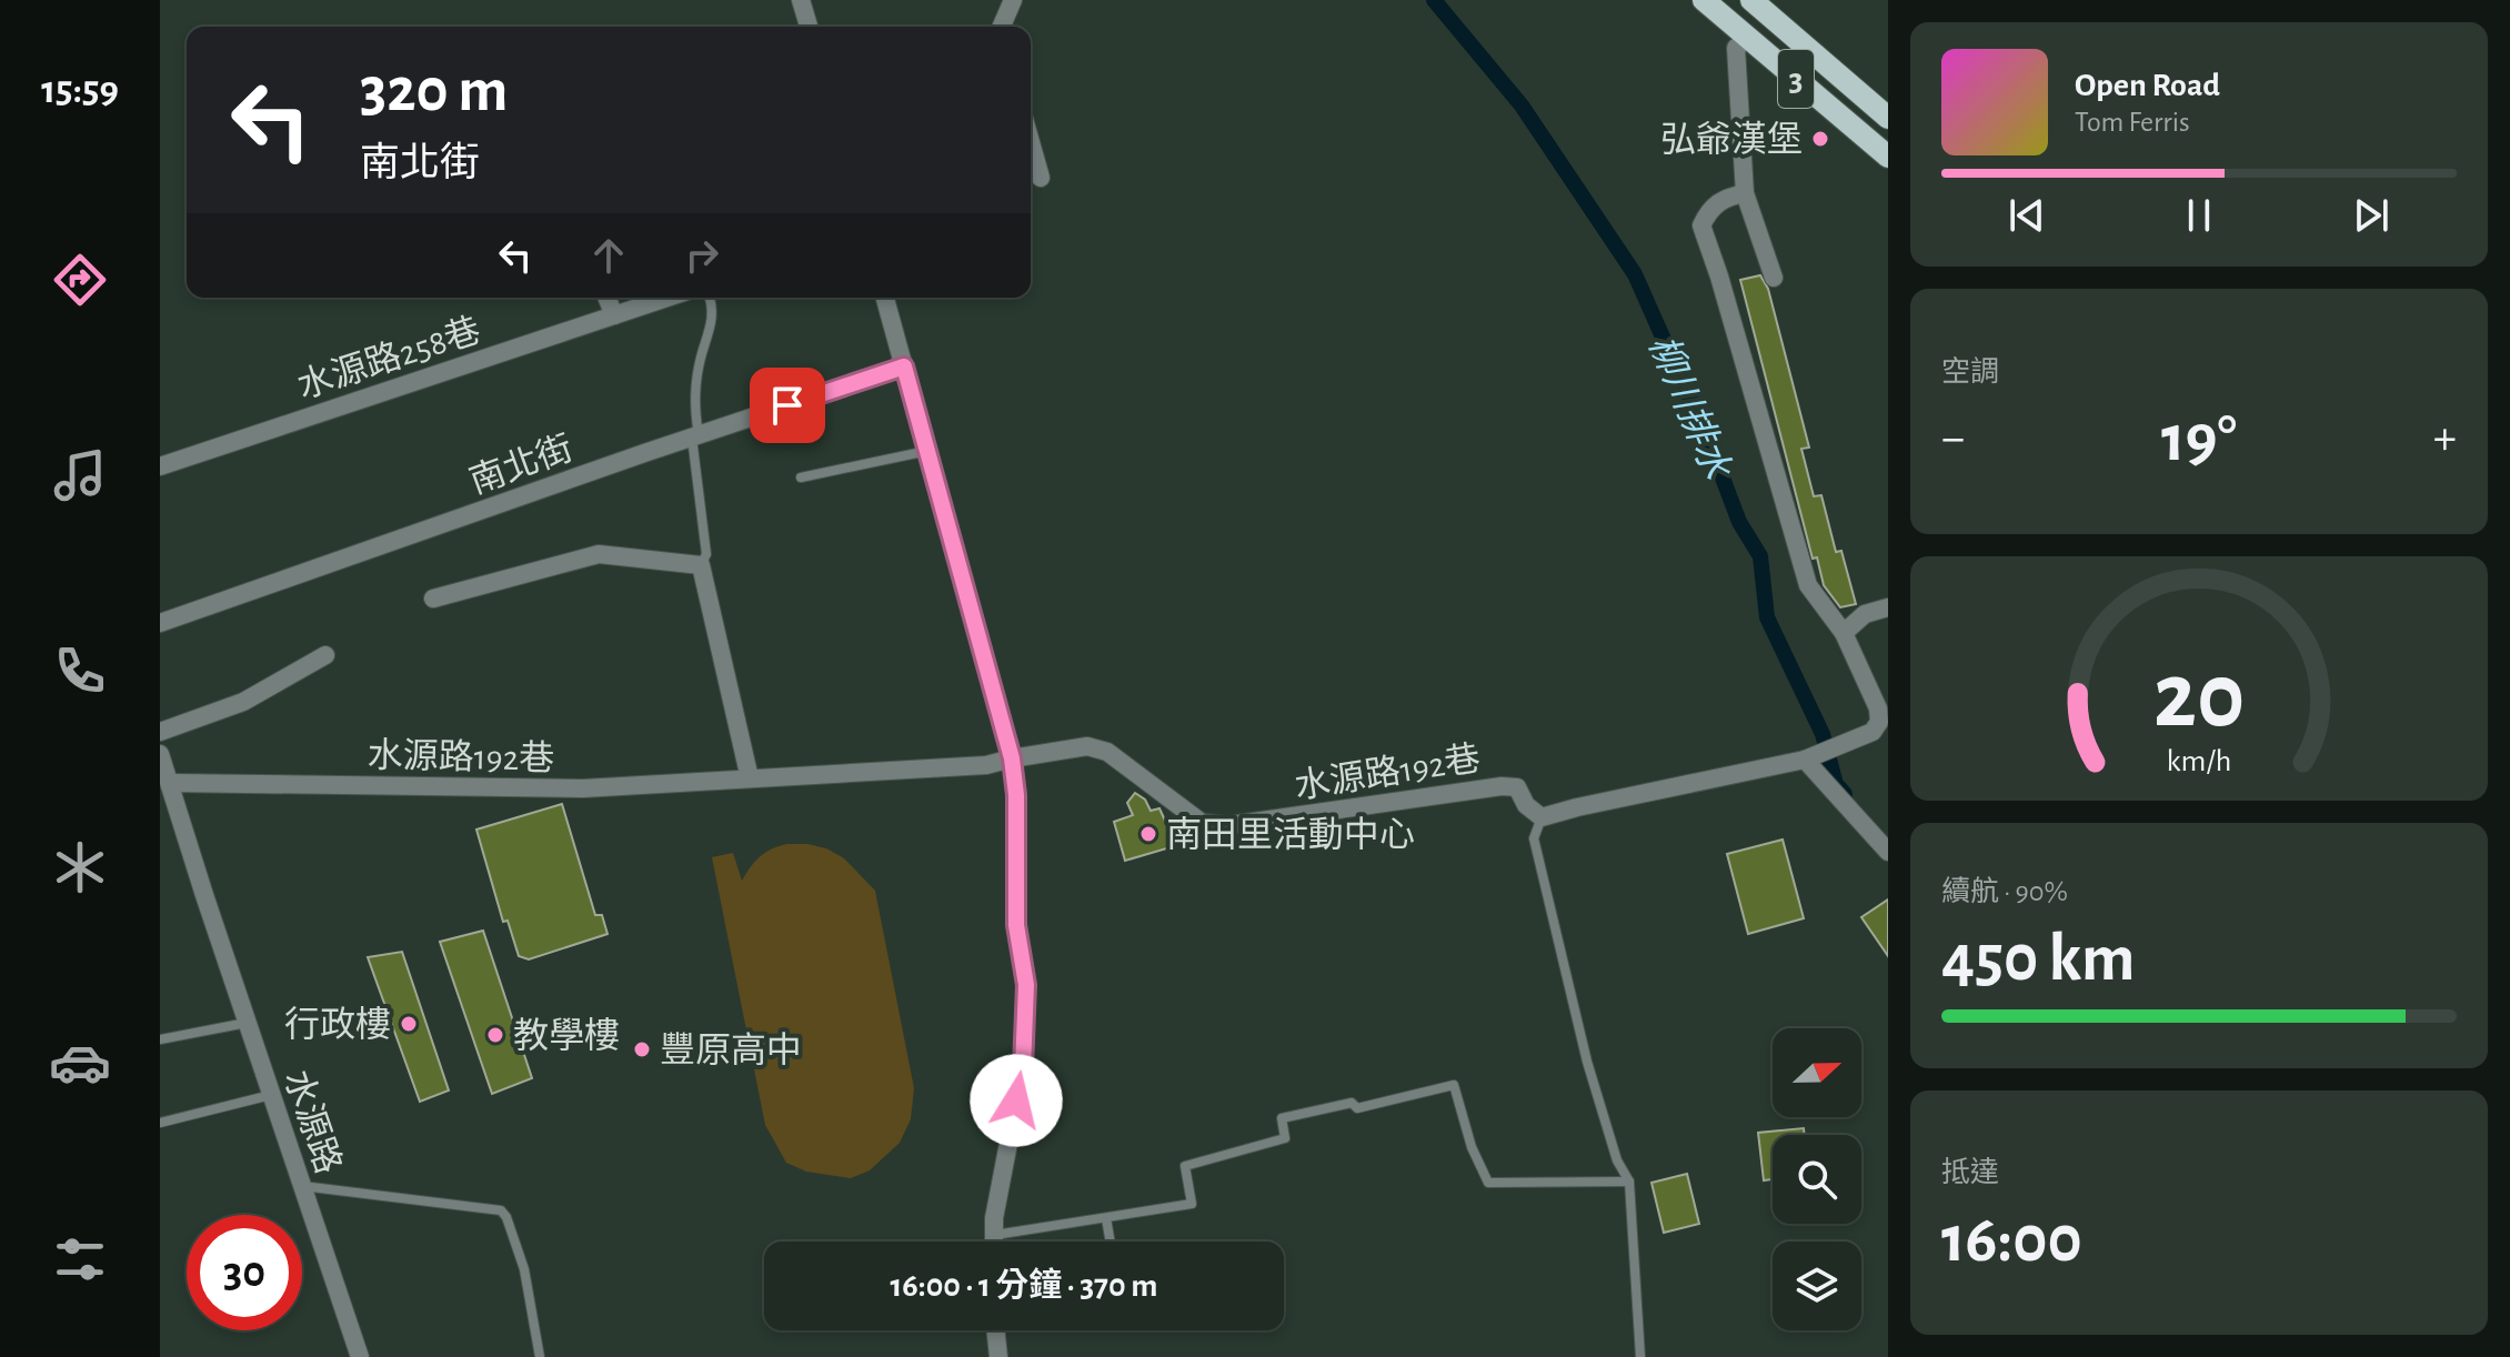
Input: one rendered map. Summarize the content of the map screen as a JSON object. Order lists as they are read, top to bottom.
{
  "streets": {
    "main road": ["3"],
    "street": [
      "水源路258巷",
      "南北街",
      "水源路192巷",
      "水源路"
    ]
  },
  "crossings": [
    ["水源路192巷", "水源路"]
  ],
  "water": ["柳川排水"],
  "places": [
    "弘爺漢堡",
    "南田里活動中心",
    "行政樓",
    "教學樓",
    "豐原高中"
  ],
  "north": "right",
  "page": {
    "tabs": "15:59",
    "turn": ["320 m", "南北街"],
    "song": ["Open Road", "Tom Ferris"],
    "tile": [
      "空調",
      ["續航 · 90%", "450 km"],
      ["抵達", "16:00"]
    ],
    "heat": ["−", "19°", "+"],
    "limit": "30",
    "trip": "16:00 · 1 分鐘 · 370 m",
    "gauge": ["20", "km/h"]
  }
}
